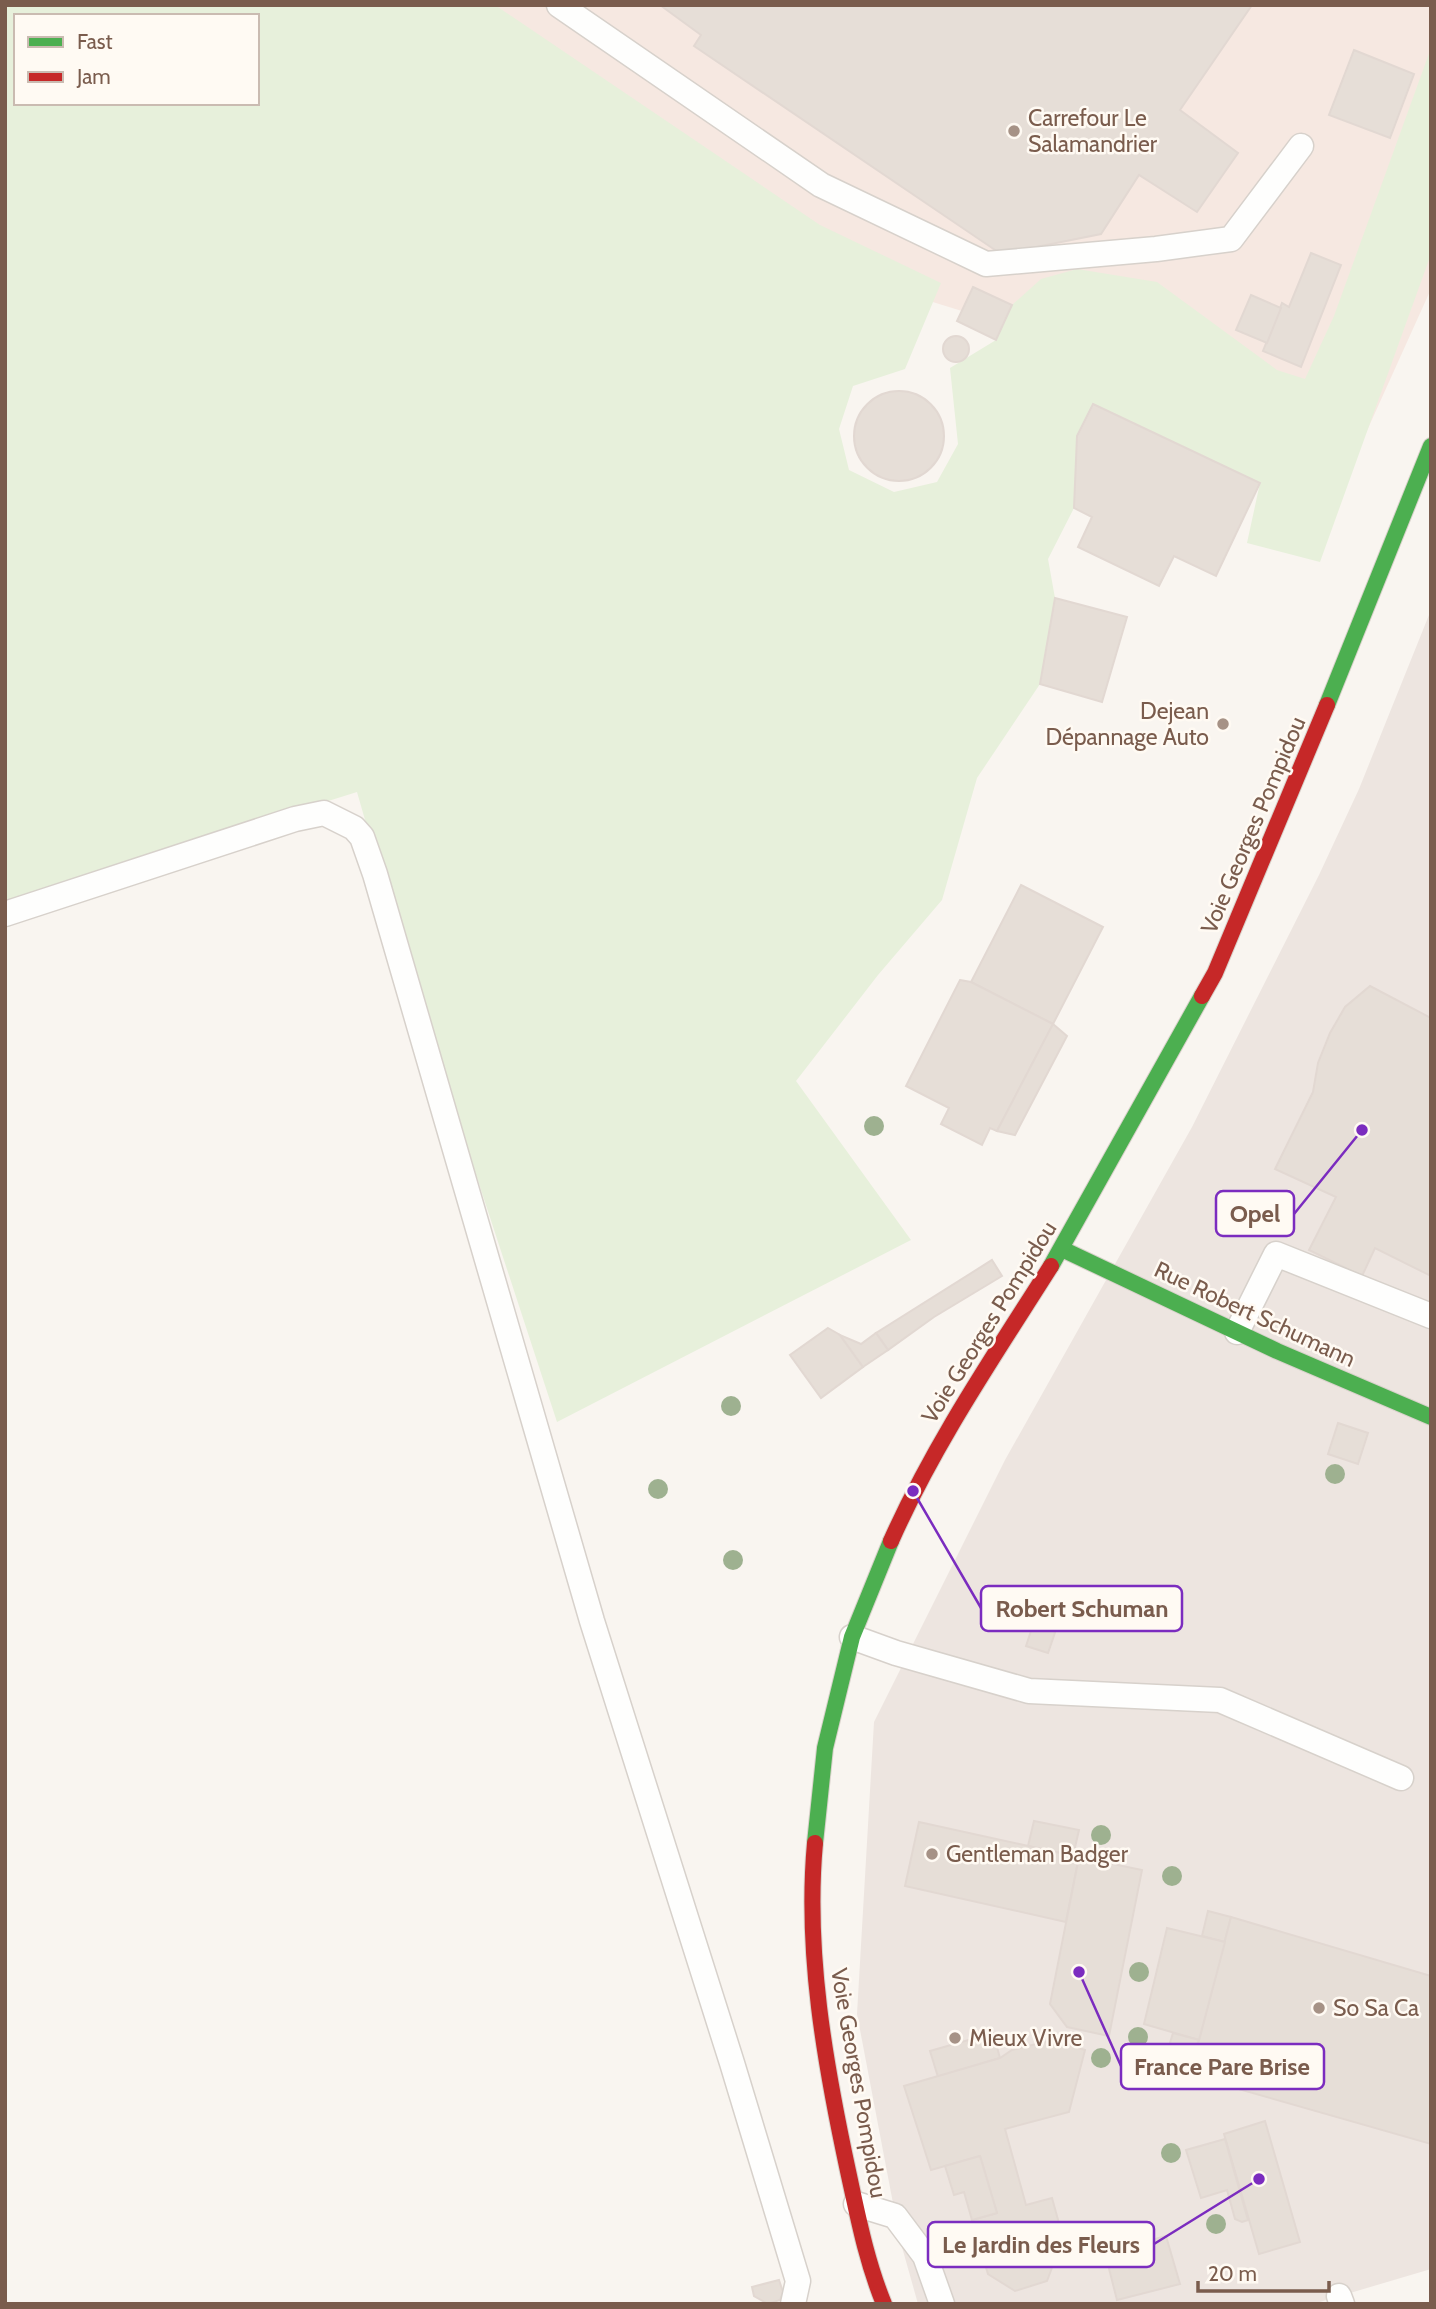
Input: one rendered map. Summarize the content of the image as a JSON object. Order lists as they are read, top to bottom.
{
  "streets": {
    "main road": ["Voie Georges Pompidou", "Rue Robert Schumann"]
  },
  "crossings": [
    ["Voie Georges Pompidou", "Rue Robert Schumann"]
  ],
  "places": [
    "Carrefour Le Salamandrier",
    "Dejean Dépannage Auto",
    "Opel",
    "Robert Schuman",
    "Gentleman Badger",
    "France Pare Brise",
    "So Sa Ca",
    "Mieux Vivre",
    "Le Jardin des Fleurs"
  ],
  "legend": ["Fast", "Jam"],
  "scale_bar": "20 m"
}
